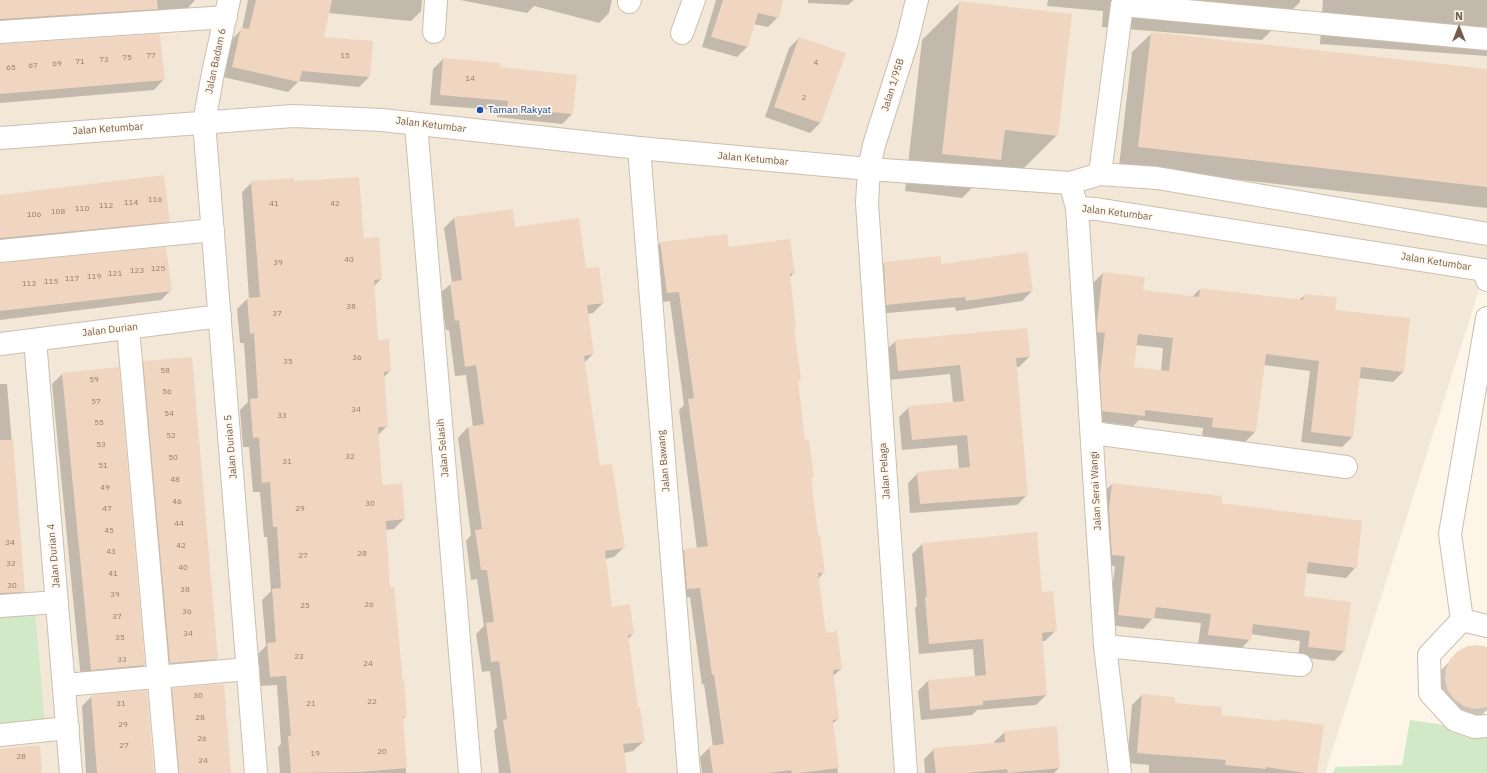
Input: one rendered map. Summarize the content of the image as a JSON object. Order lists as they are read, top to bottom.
{
  "streets": {
    "street": [
      "Jalan Badam 6",
      "Jalan 1/95B",
      "Jalan Ketumbar",
      "Jalan Durian",
      "Jalan Durian 5",
      "Jalan Selasih",
      "Jalan Bawang",
      "Jalan Pelaga",
      "Jalan Serai Wangi",
      "Jalan Durian 4"
    ]
  },
  "crossings": [
    ["Jalan Badam 6", "Jalan Ketumbar"],
    ["Jalan Badam 6", "Jalan Durian 5"],
    ["Jalan 1/95B", "Jalan Ketumbar"],
    ["Jalan 1/95B", "Jalan Pelaga"],
    ["Jalan Ketumbar", "Jalan Durian 5"],
    ["Jalan Ketumbar", "Jalan Selasih"],
    ["Jalan Ketumbar", "Jalan Bawang"],
    ["Jalan Ketumbar", "Jalan Pelaga"],
    ["Jalan Ketumbar", "Jalan Serai Wangi"],
    ["Jalan Durian", "Jalan Durian 5"],
    ["Jalan Durian", "Jalan Durian 4"]
  ],
  "places": ["Taman Rakyat"],
  "house_numbers": [
    "77",
    "15",
    "75",
    "73",
    "71",
    "4",
    "69",
    "67",
    "65",
    "14",
    "2",
    "116",
    "114",
    "41",
    "42",
    "112",
    "110",
    "108",
    "106",
    "40",
    "39",
    "125",
    "123",
    "121",
    "119",
    "117",
    "115",
    "113",
    "38",
    "37",
    "36",
    "35",
    "58",
    "59",
    "56",
    "57",
    "34",
    "54",
    "33",
    "55",
    "52",
    "53",
    "32",
    "50",
    "31",
    "51",
    "48",
    "49",
    "46",
    "30",
    "47",
    "29",
    "44",
    "45",
    "34",
    "42",
    "43",
    "28",
    "27",
    "32",
    "40",
    "41",
    "30",
    "38",
    "39",
    "26",
    "25",
    "36",
    "37",
    "34",
    "35",
    "23",
    "33",
    "24",
    "30",
    "22",
    "31",
    "21",
    "28",
    "29",
    "26",
    "27",
    "20",
    "19",
    "28",
    "24"
  ],
  "north": "top"
}
